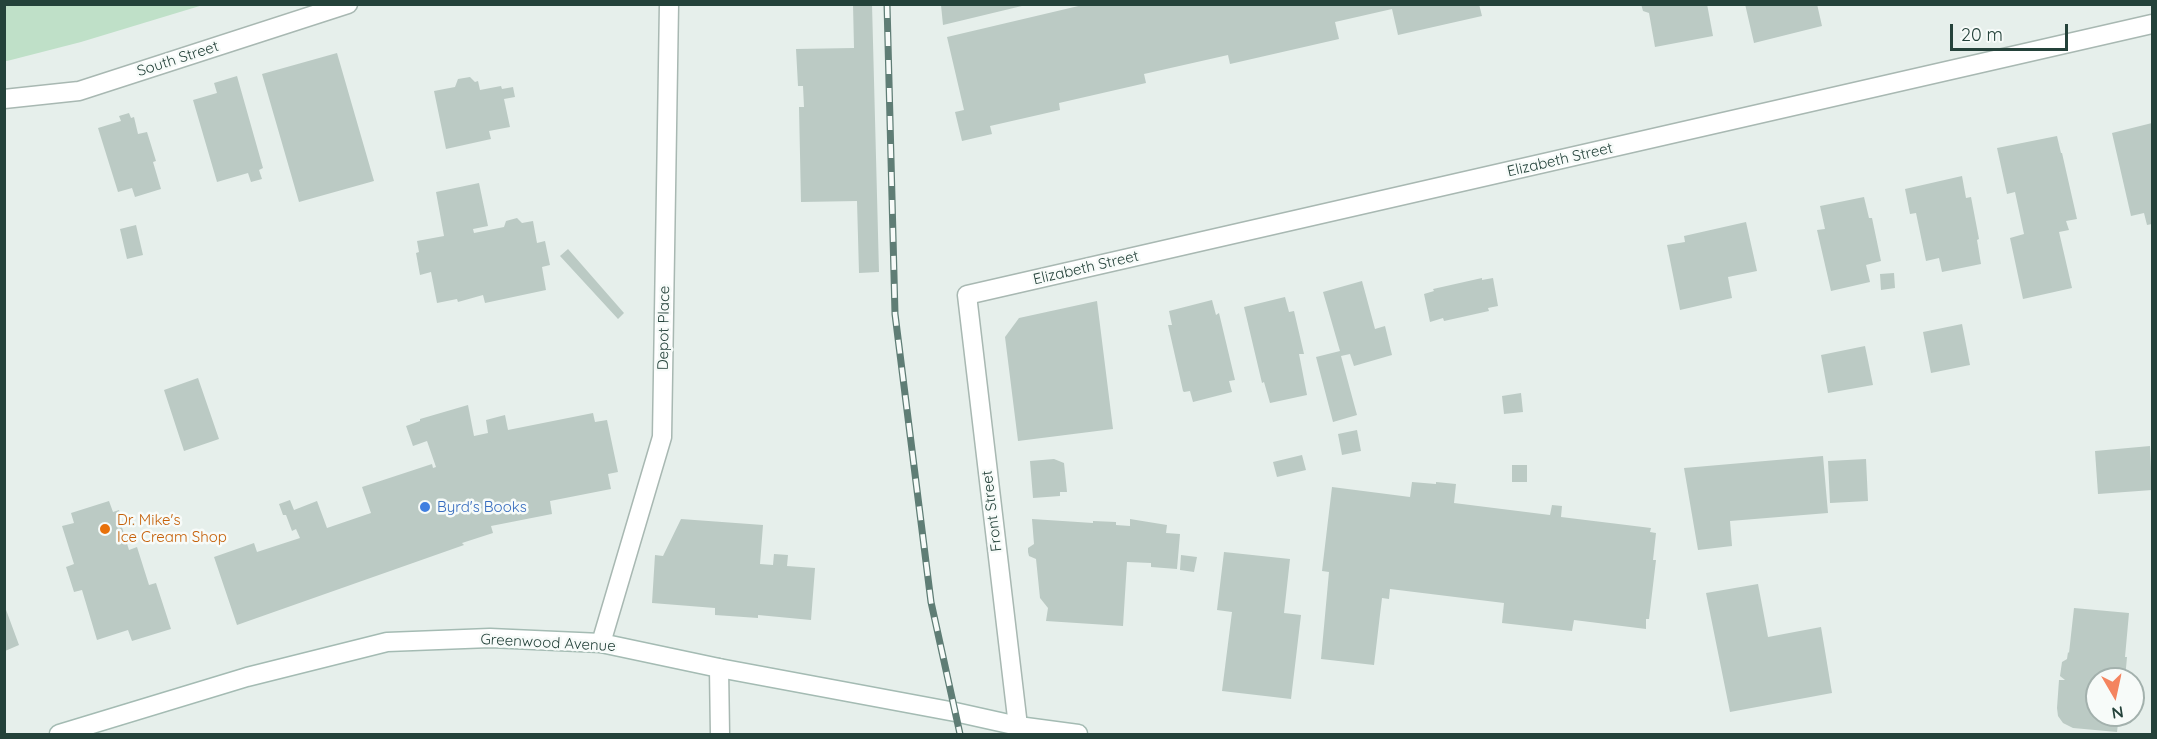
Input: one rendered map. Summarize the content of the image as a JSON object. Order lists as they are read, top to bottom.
{
  "streets": {
    "street": [
      "South Street",
      "Elizabeth Street",
      "Depot Place",
      "Front Street",
      "Greenwood Avenue"
    ]
  },
  "crossings": [
    ["Elizabeth Street", "Front Street"],
    ["Depot Place", "Greenwood Avenue"],
    ["Front Street", "Greenwood Avenue"]
  ],
  "places": ["Byrd's Books", "Dr. Mike's Ice Cream Shop"],
  "scale_bar": "20 m",
  "north": "bottom"
}
